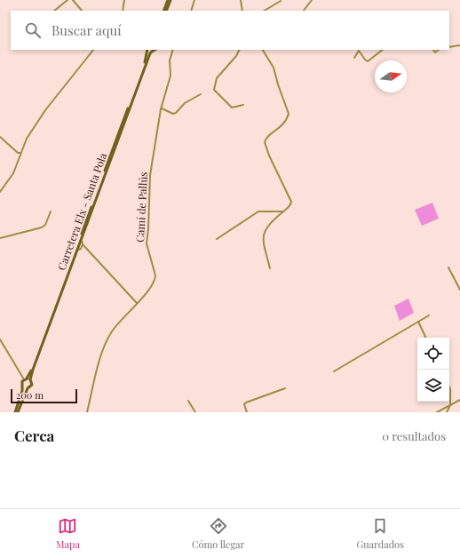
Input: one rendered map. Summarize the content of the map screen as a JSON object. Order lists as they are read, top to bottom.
{
  "streets": {
    "main road": ["Carretera Elx - Santa Pola"],
    "street": ["Camí de Pallús"]
  },
  "scale_bar": "200 m",
  "north": "right",
  "page": {
    "search": "Buscar aquí",
    "scale": "200 m",
    "heading": ["Cerca", "0 resultados"],
    "nav": ["Mapa", "Cómo llegar", "Guardados"]
  }
}
